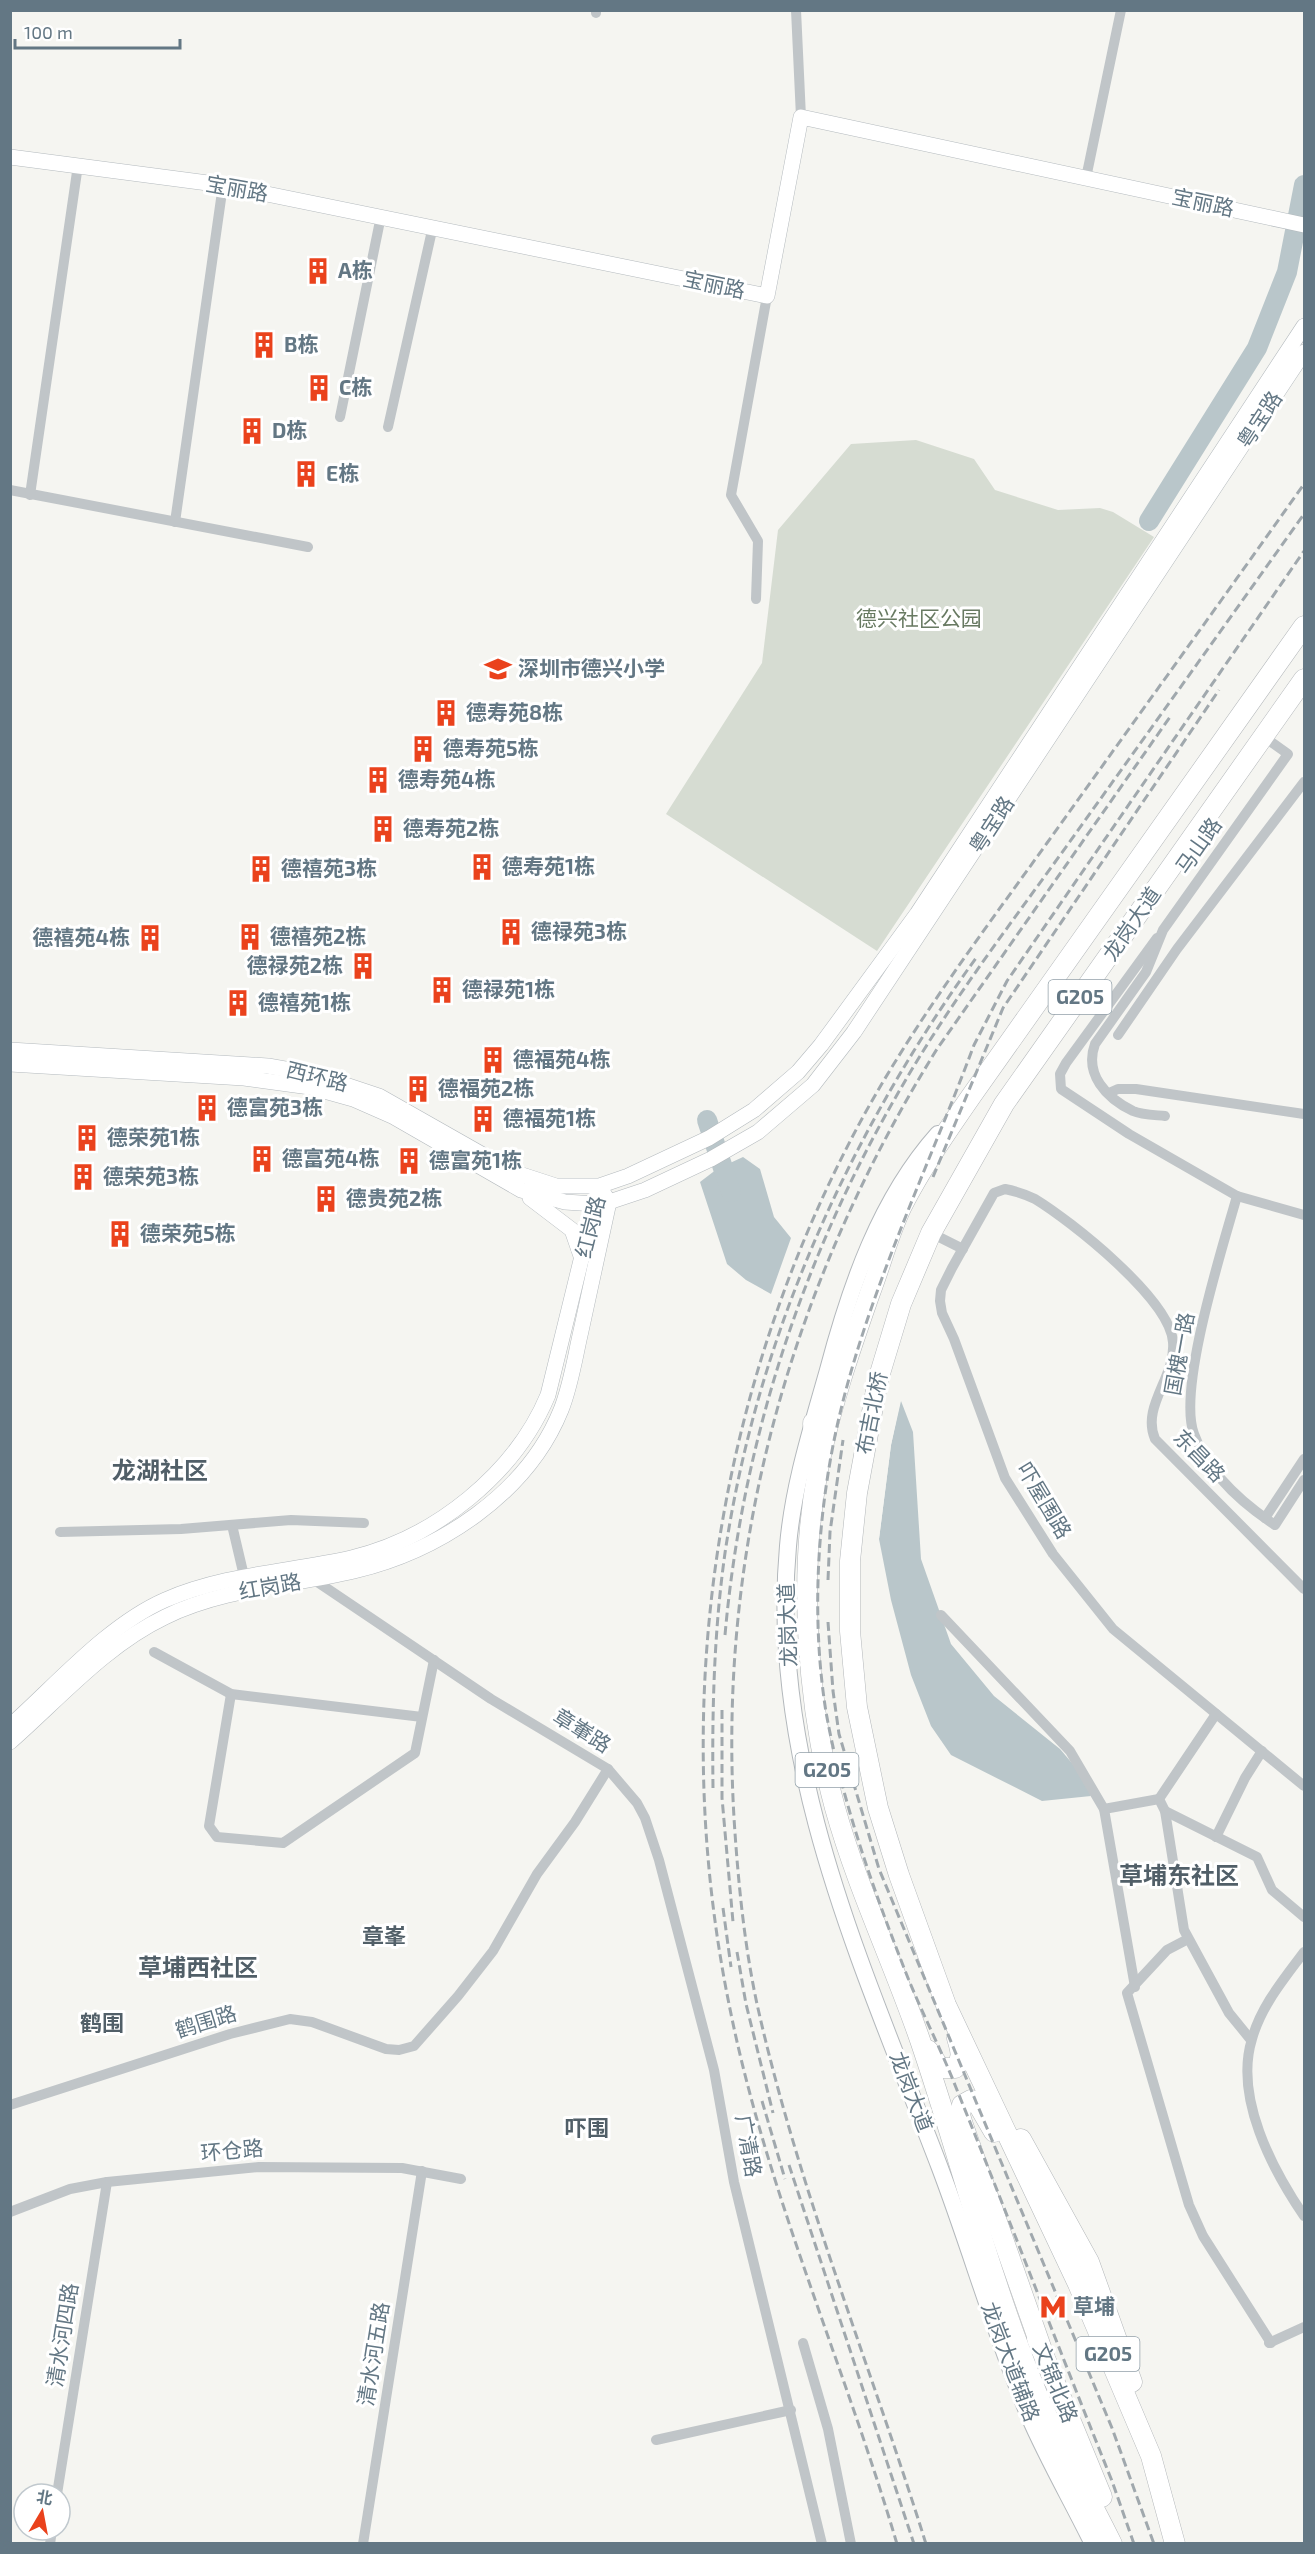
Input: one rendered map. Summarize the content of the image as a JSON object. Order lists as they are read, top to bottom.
{
  "streets": {
    "highway": [
      "龙岗大道",
      "G205",
      "布吉北桥",
      "文锦北路"
    ],
    "main road": [
      "宝丽路",
      "粤宝路",
      "西环路",
      "红岗路",
      "龙岗大道辅路"
    ],
    "street": [
      "马山路",
      "国槐一路",
      "东昌路",
      "吓屋围路",
      "章輋路",
      "鹤围路",
      "广清路",
      "环仓路",
      "清水河四路",
      "清水河五路"
    ]
  },
  "crossings": [
    ["粤宝路", "西环路"],
    ["粤宝路", "红岗路"],
    ["马山路", "龙岗大道"],
    ["龙岗大道", "布吉北桥"],
    ["龙岗大道", "龙岗大道辅路"],
    ["龙岗大道", "文锦北路"],
    ["G205", "布吉北桥"],
    ["西环路", "红岗路"],
    ["红岗路", "章輋路"],
    ["东昌路", "吓屋围路"],
    ["章輋路", "鹤围路"],
    ["章輋路", "广清路"],
    ["环仓路", "清水河四路"],
    ["环仓路", "清水河五路"]
  ],
  "districts": [
    "龙湖社区",
    "草埔东社区",
    "章峯",
    "草埔西社区",
    "鹤围",
    "吓围"
  ],
  "parks": ["德兴社区公园"],
  "places": {
    "building": [
      "A栋",
      "B栋",
      "C栋",
      "D栋",
      "E栋",
      "德寿苑8栋",
      "德寿苑5栋",
      "德寿苑4栋",
      "德寿苑2栋",
      "德寿苑1栋",
      "德禧苑3栋",
      "德禄苑3栋",
      "德禧苑2栋",
      "德禧苑4栋",
      "德禄苑2栋",
      "德禄苑1栋",
      "德禧苑1栋",
      "德福苑4栋",
      "德福苑2栋",
      "德富苑3栋",
      "德福苑1栋",
      "德荣苑1栋",
      "德富苑4栋",
      "德富苑1栋",
      "德荣苑3栋",
      "德贵苑2栋",
      "德荣苑5栋"
    ],
    "school or university": ["深圳市德兴小学"],
    "metro station": ["草埔"]
  },
  "scale_bar": "100 m",
  "north": "top"
}
